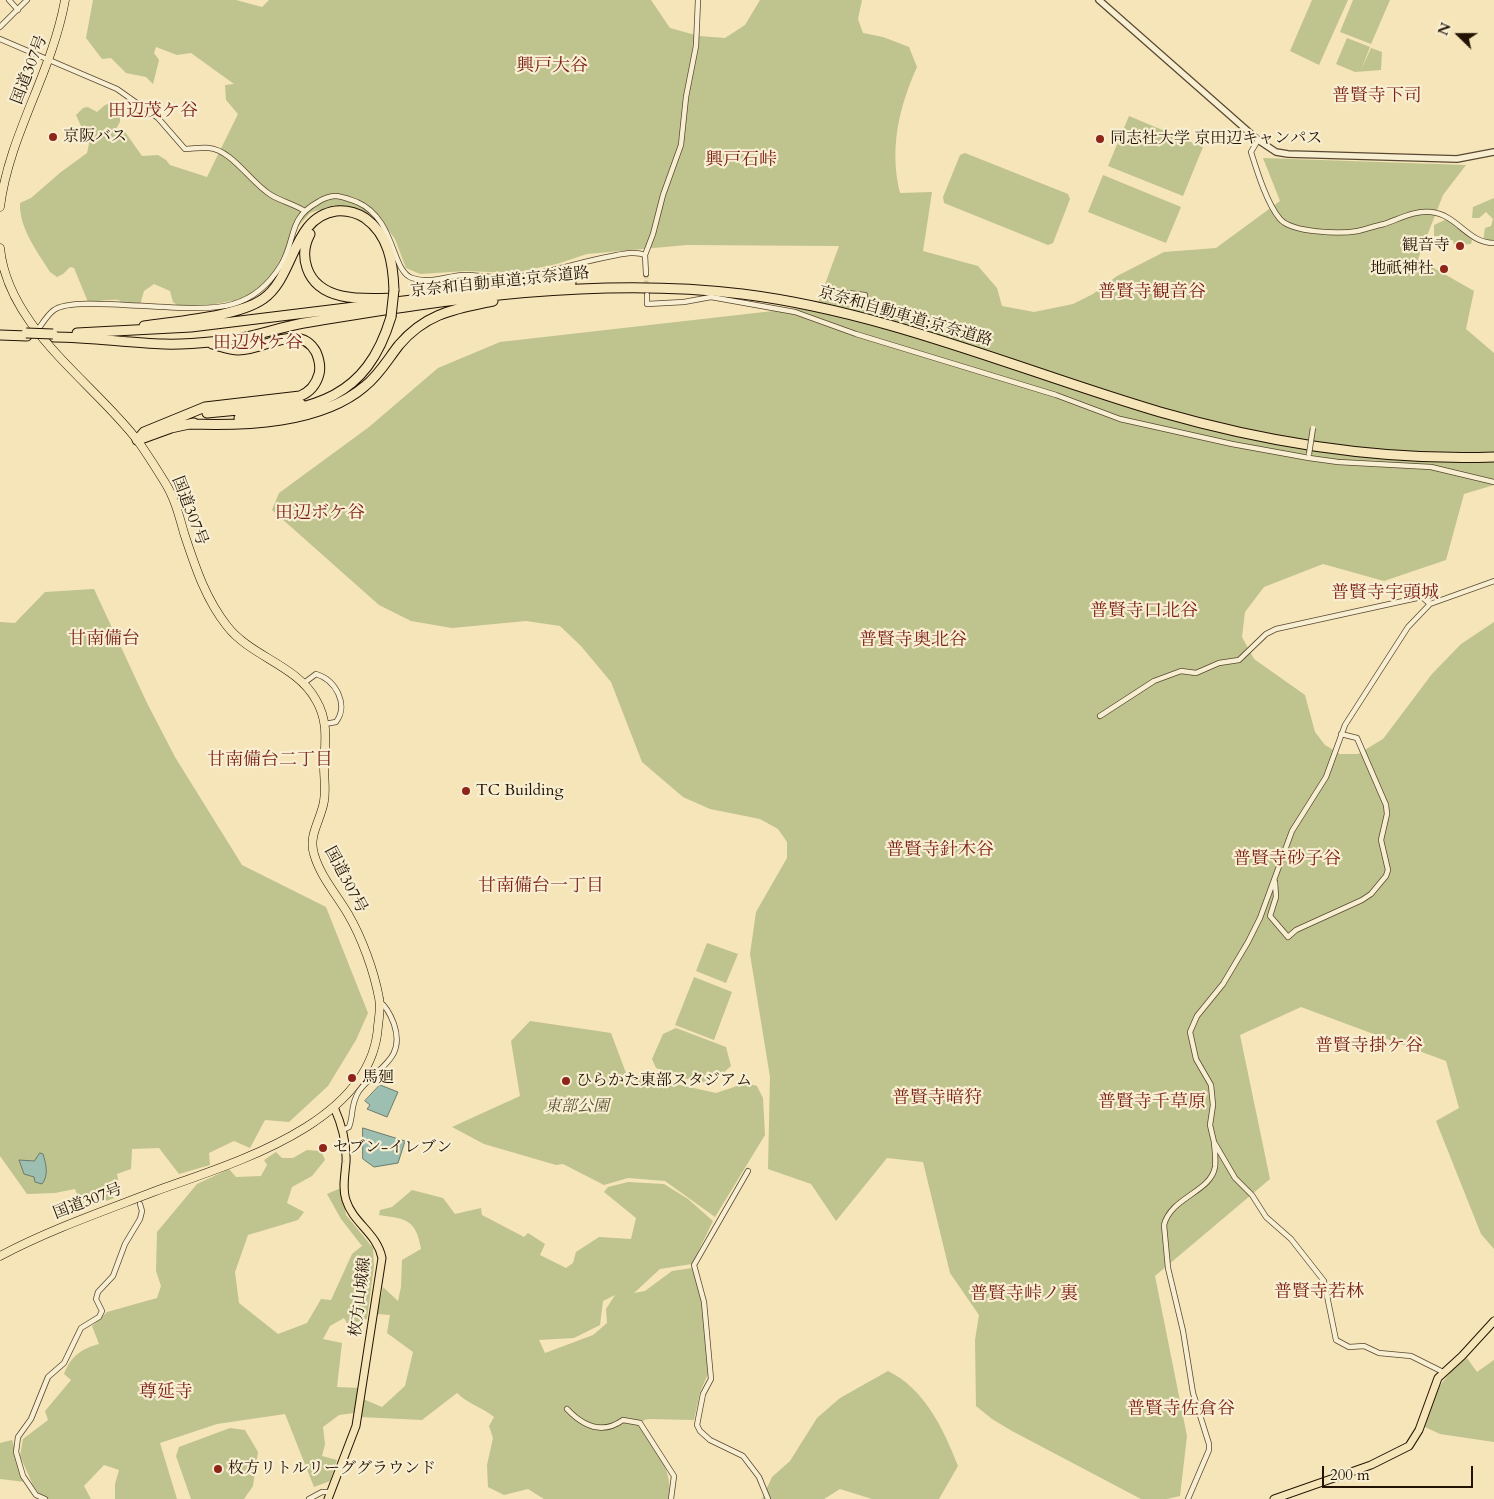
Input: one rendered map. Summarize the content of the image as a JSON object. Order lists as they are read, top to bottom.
{
  "streets": {
    "highway": ["国道307号", "京奈和自動車道;京奈道路"],
    "main road": ["枚方山城線"]
  },
  "crossings": [
    ["国道307号", "枚方山城線"]
  ],
  "districts": [
    "興戸大谷",
    "普賢寺下司",
    "田辺茂ケ谷",
    "興戸石峠",
    "普賢寺観音谷",
    "田辺外ケ谷",
    "田辺ボケ谷",
    "普賢寺宇頭城",
    "普賢寺口北谷",
    "甘南備台",
    "普賢寺奥北谷",
    "甘南備台二丁目",
    "普賢寺針木谷",
    "普賢寺砂子谷",
    "甘南備台一丁目",
    "普賢寺掛ケ谷",
    "普賢寺暗狩",
    "普賢寺千草原",
    "普賢寺若林",
    "普賢寺峠ノ裏",
    "尊延寺",
    "普賢寺佐倉谷"
  ],
  "parks": ["東部公園"],
  "places": [
    "京阪バス",
    "同志社大学 京田辺キャンパス",
    "観音寺",
    "地祇神社",
    "TC Building",
    "馬廻",
    "ひらかた東部スタジアム",
    "セブン-イレブン",
    "枚方リトルリーググラウンド"
  ],
  "scale_bar": "200 m",
  "north": "left"
}
